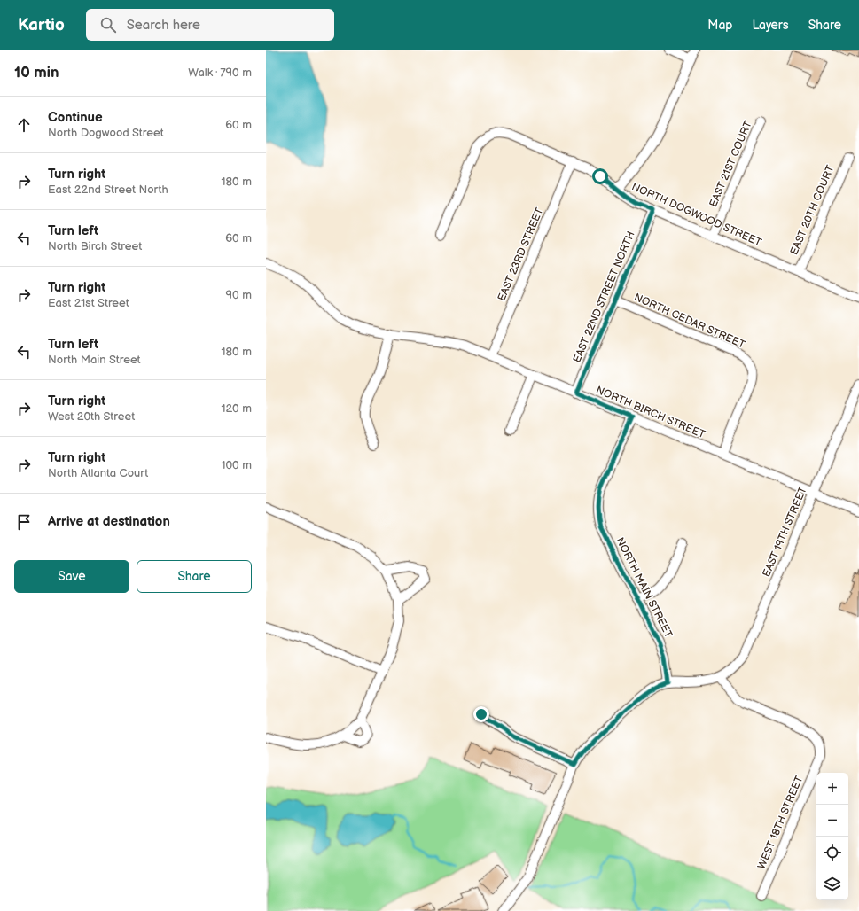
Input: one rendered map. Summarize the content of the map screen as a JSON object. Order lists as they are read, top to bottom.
{
  "streets": {
    "street": [
      "EAST 21ST COURT",
      "EAST 20TH COURT",
      "NORTH DOGWOOD STREET",
      "EAST 23RD STREET",
      "EAST 22ND STREET NORTH",
      "NORTH CEDAR STREET",
      "NORTH BIRCH STREET",
      "EAST 19TH STREET",
      "NORTH MAIN STREET",
      "WEST 18TH STREET"
    ]
  },
  "crossings": [
    ["EAST 21ST COURT", "NORTH DOGWOOD STREET"],
    ["EAST 20TH COURT", "NORTH DOGWOOD STREET"],
    ["NORTH DOGWOOD STREET", "EAST 23RD STREET"],
    ["NORTH DOGWOOD STREET", "EAST 22ND STREET NORTH"],
    ["EAST 23RD STREET", "NORTH BIRCH STREET"],
    ["EAST 22ND STREET NORTH", "NORTH CEDAR STREET"],
    ["EAST 22ND STREET NORTH", "NORTH BIRCH STREET"],
    ["NORTH CEDAR STREET", "NORTH BIRCH STREET"],
    ["NORTH BIRCH STREET", "EAST 19TH STREET"],
    ["NORTH BIRCH STREET", "NORTH MAIN STREET"],
    ["EAST 19TH STREET", "NORTH MAIN STREET"],
    ["EAST 19TH STREET", "WEST 18TH STREET"]
  ],
  "page": {
    "header": "Kartio",
    "search": "Search here",
    "nav": ["Map", "Layers", "Share"],
    "heading": ["10 min", "Walk · 790 m"],
    "list": [
      ["Continue", "North Dogwood Street", "60 m"],
      ["Turn right", "East 22nd Street North", "180 m"],
      ["Turn left", "North Birch Street", "60 m"],
      ["Turn right", "East 21st Street", "90 m"],
      ["Turn left", "North Main Street", "180 m"],
      ["Turn right", "West 20th Street", "120 m"],
      ["Turn right", "North Atlanta Court", "100 m"],
      "Arrive at destination"
    ],
    "buttons": ["Save", "Share"],
    "map_buttons": ["+", "−"]
  }
}
